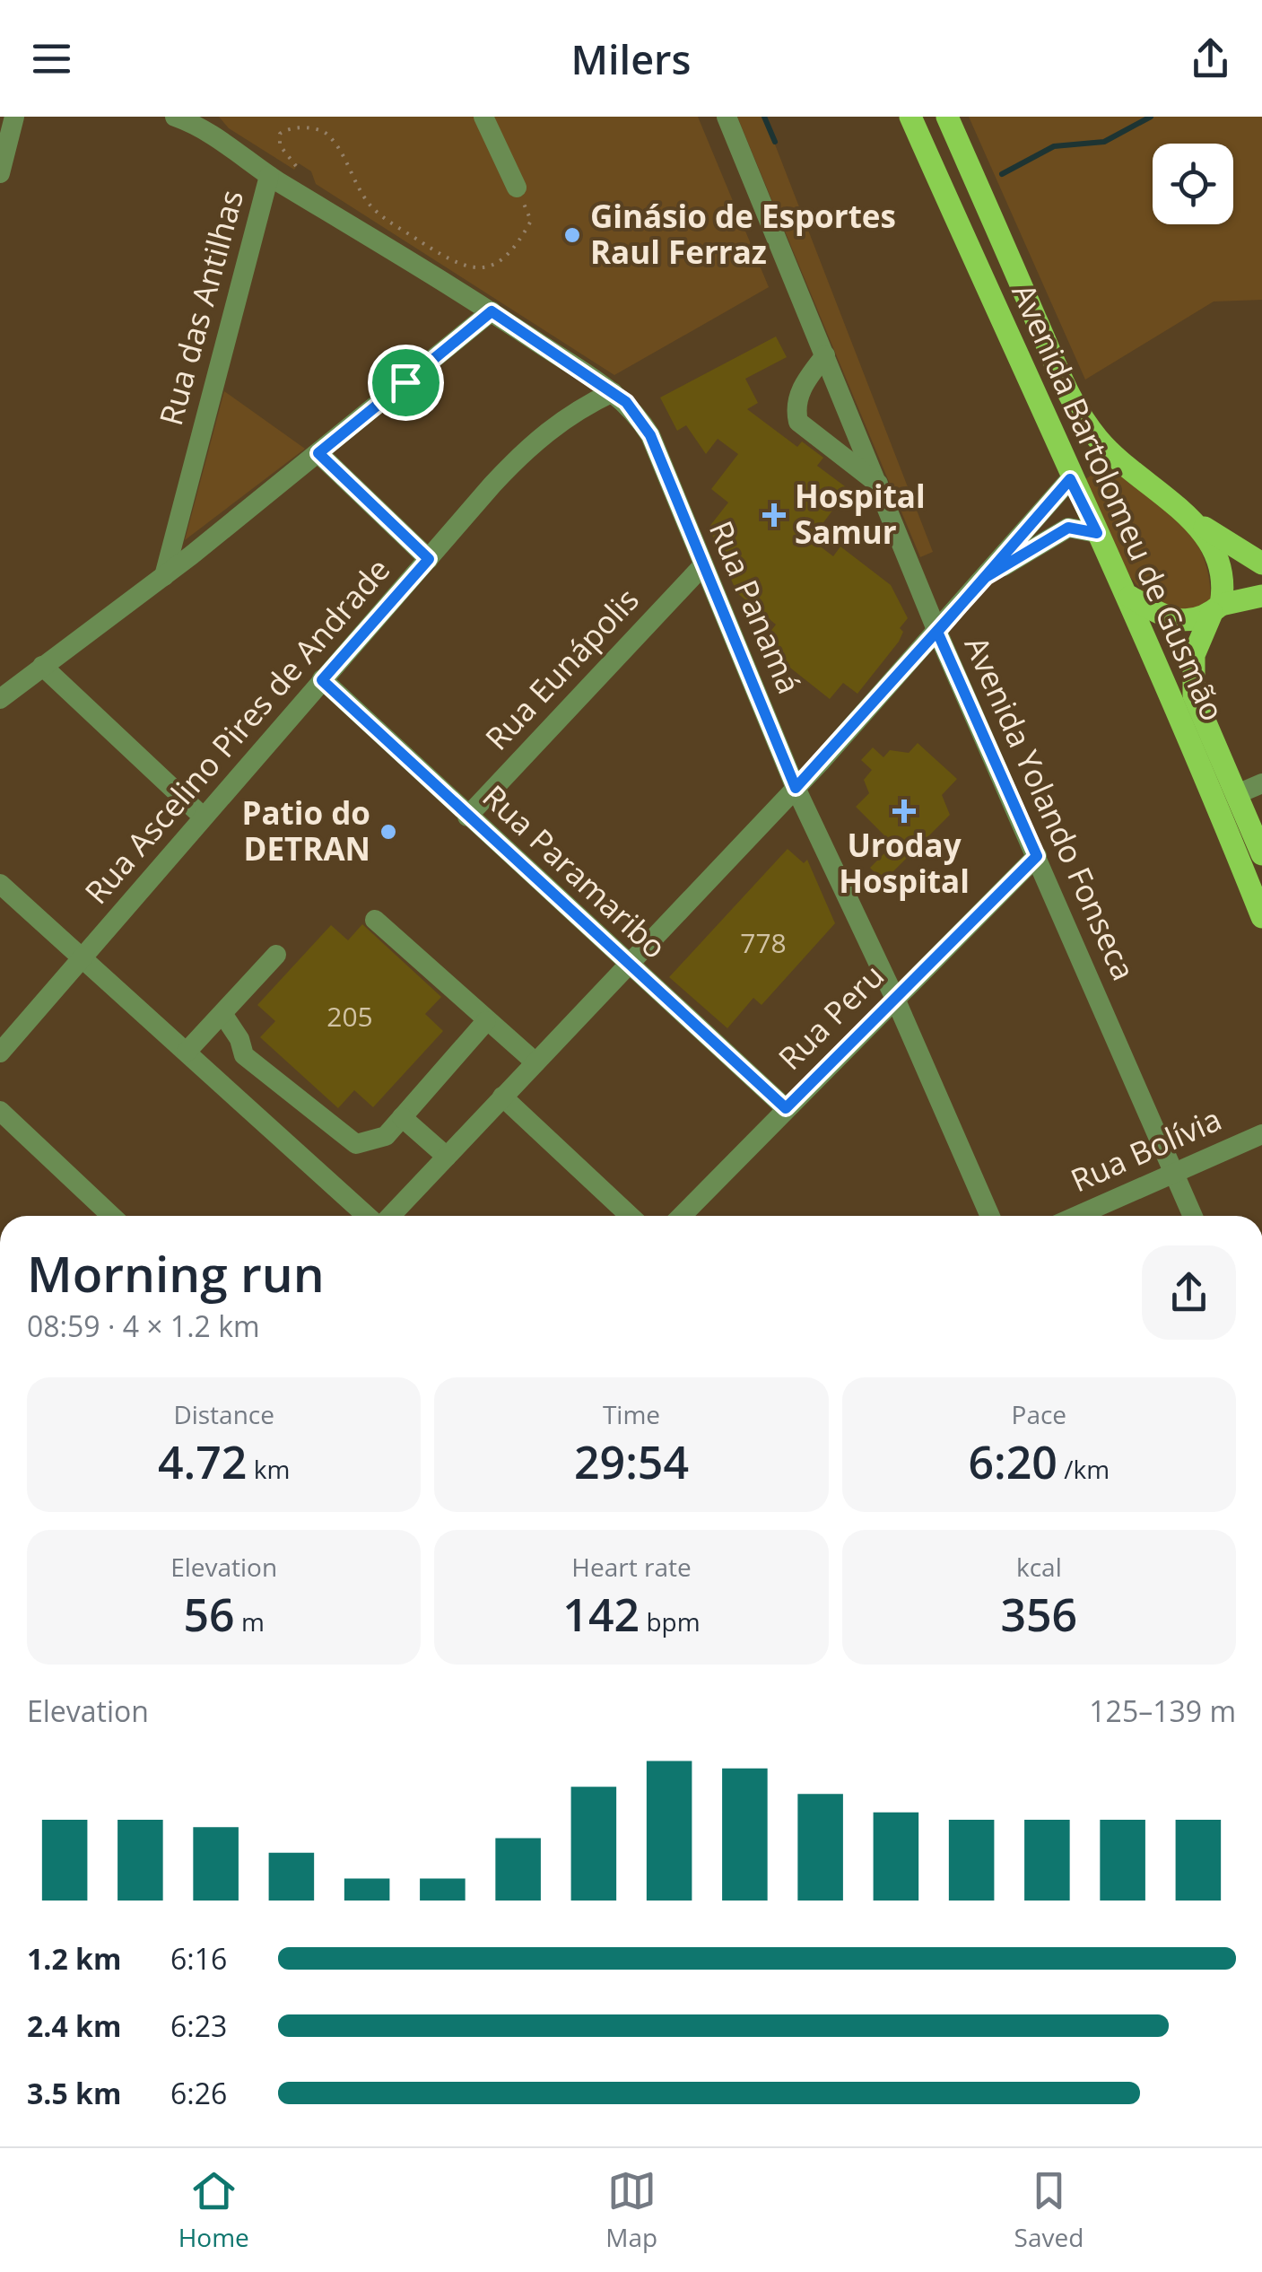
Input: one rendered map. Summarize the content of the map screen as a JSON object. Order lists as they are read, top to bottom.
{
  "streets": {
    "main road": ["Avenida Bartolomeu de Gusmão"],
    "street": [
      "Rua das Antilhas",
      "Rua Panamá",
      "Rua Eunápolis",
      "Rua Ascelino Pires de Andrade",
      "Avenida Yolando Fonseca",
      "Rua Paramaribo",
      "Rua Peru",
      "Rua Bolívia"
    ]
  },
  "crossings": [
    ["Rua das Antilhas", "Rua Panamá"],
    ["Rua Panamá", "Rua Eunápolis"],
    ["Rua Panamá", "Rua Ascelino Pires de Andrade"],
    ["Rua Panamá", "Rua Peru"],
    ["Rua Eunápolis", "Rua Paramaribo"],
    ["Rua Ascelino Pires de Andrade", "Rua Paramaribo"],
    ["Avenida Yolando Fonseca", "Rua Peru"],
    ["Avenida Yolando Fonseca", "Rua Bolívia"],
    ["Rua Paramaribo", "Rua Peru"]
  ],
  "places": {
    "other": ["Ginásio de Esportes Raul Ferraz", "Patio do DETRAN"],
    "health": ["Hospital Samur", "Uroday Hospital"]
  },
  "house_numbers": ["778", "205"],
  "page": {
    "header": "Milers",
    "heading": ["Morning run", "08:59 · 4 × 1.2 km"],
    "stats": [
      ["Distance", "4.72 km"],
      ["Time", "29:54"],
      ["Pace", "6:20 /km"],
      ["Elevation", "56 m"],
      ["Heart rate", "142 bpm"],
      ["kcal", "356"]
    ],
    "chart": ["Elevation", "125–139 m"],
    "list": [
      {
        "name": "1.2 km",
        "note": "6:16"
      },
      {
        "name": "2.4 km",
        "note": "6:23"
      },
      {
        "name": "3.5 km",
        "note": "6:26"
      }
    ],
    "tabs": ["Home", "Map", "Saved"]
  }
}
